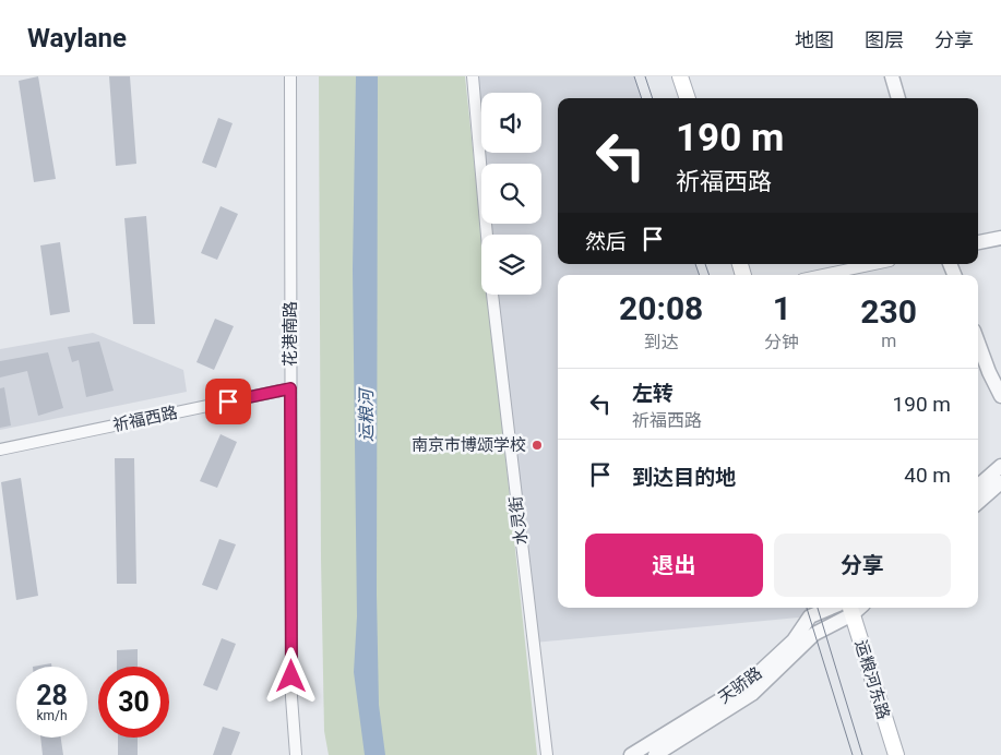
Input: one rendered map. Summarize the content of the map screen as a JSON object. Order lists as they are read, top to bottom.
{
  "streets": {
    "main road": ["运粮河东路"],
    "street": [
      "花港南路",
      "祈福西路",
      "水灵街",
      "天骄路"
    ]
  },
  "crossings": [
    ["花港南路", "祈福西路"],
    ["运粮河东路", "天骄路"]
  ],
  "water": ["运粮河"],
  "places": ["南京市博颂学校"],
  "page": {
    "header": "Waylane",
    "nav": ["地图", "图层", "分享"],
    "turn": ["190 m", "祈福西路"],
    "then": "然后",
    "eta": [
      "20:08",
      "到达",
      "1",
      "分钟",
      "230",
      "m"
    ],
    "list": [
      {
        "name": "左转",
        "note": "祈福西路",
        "value": "190 m"
      },
      {
        "name": "到达目的地",
        "value": "40 m"
      }
    ],
    "buttons": ["退出", "分享"],
    "speed": "28 km/h",
    "limit": "30"
  }
}
